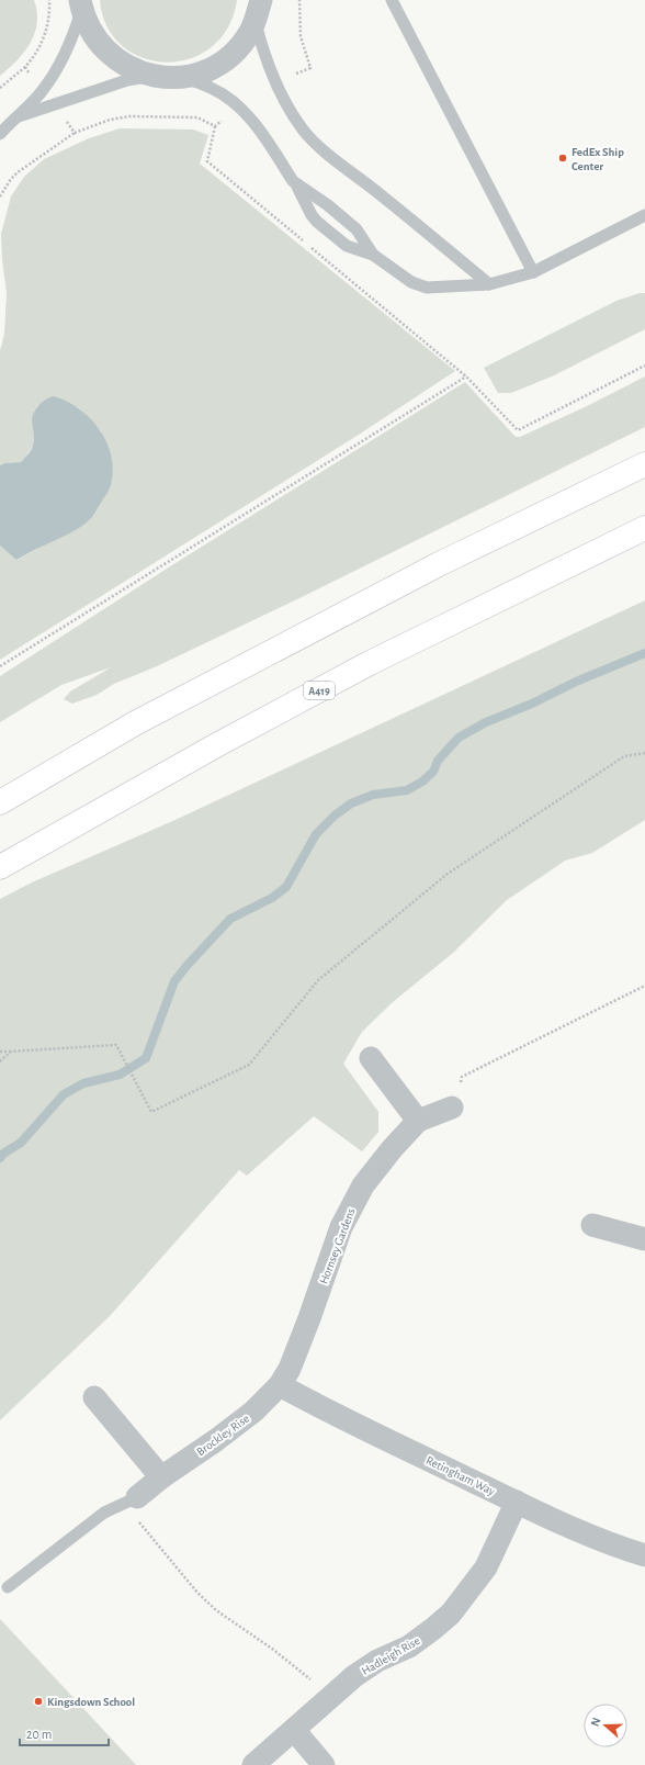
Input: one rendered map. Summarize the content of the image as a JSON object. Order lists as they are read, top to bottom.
{
  "streets": {
    "highway": ["A419"],
    "street": [
      "Hornsey Gardens",
      "Brockley Rise",
      "Retingham Way",
      "Hadleigh Rise"
    ]
  },
  "crossings": [
    ["Hornsey Gardens", "Brockley Rise"],
    ["Hornsey Gardens", "Retingham Way"],
    ["Brockley Rise", "Retingham Way"],
    ["Retingham Way", "Hadleigh Rise"]
  ],
  "places": ["FedEx Ship Center", "Kingsdown School"],
  "scale_bar": "20 m",
  "north": "left"
}
